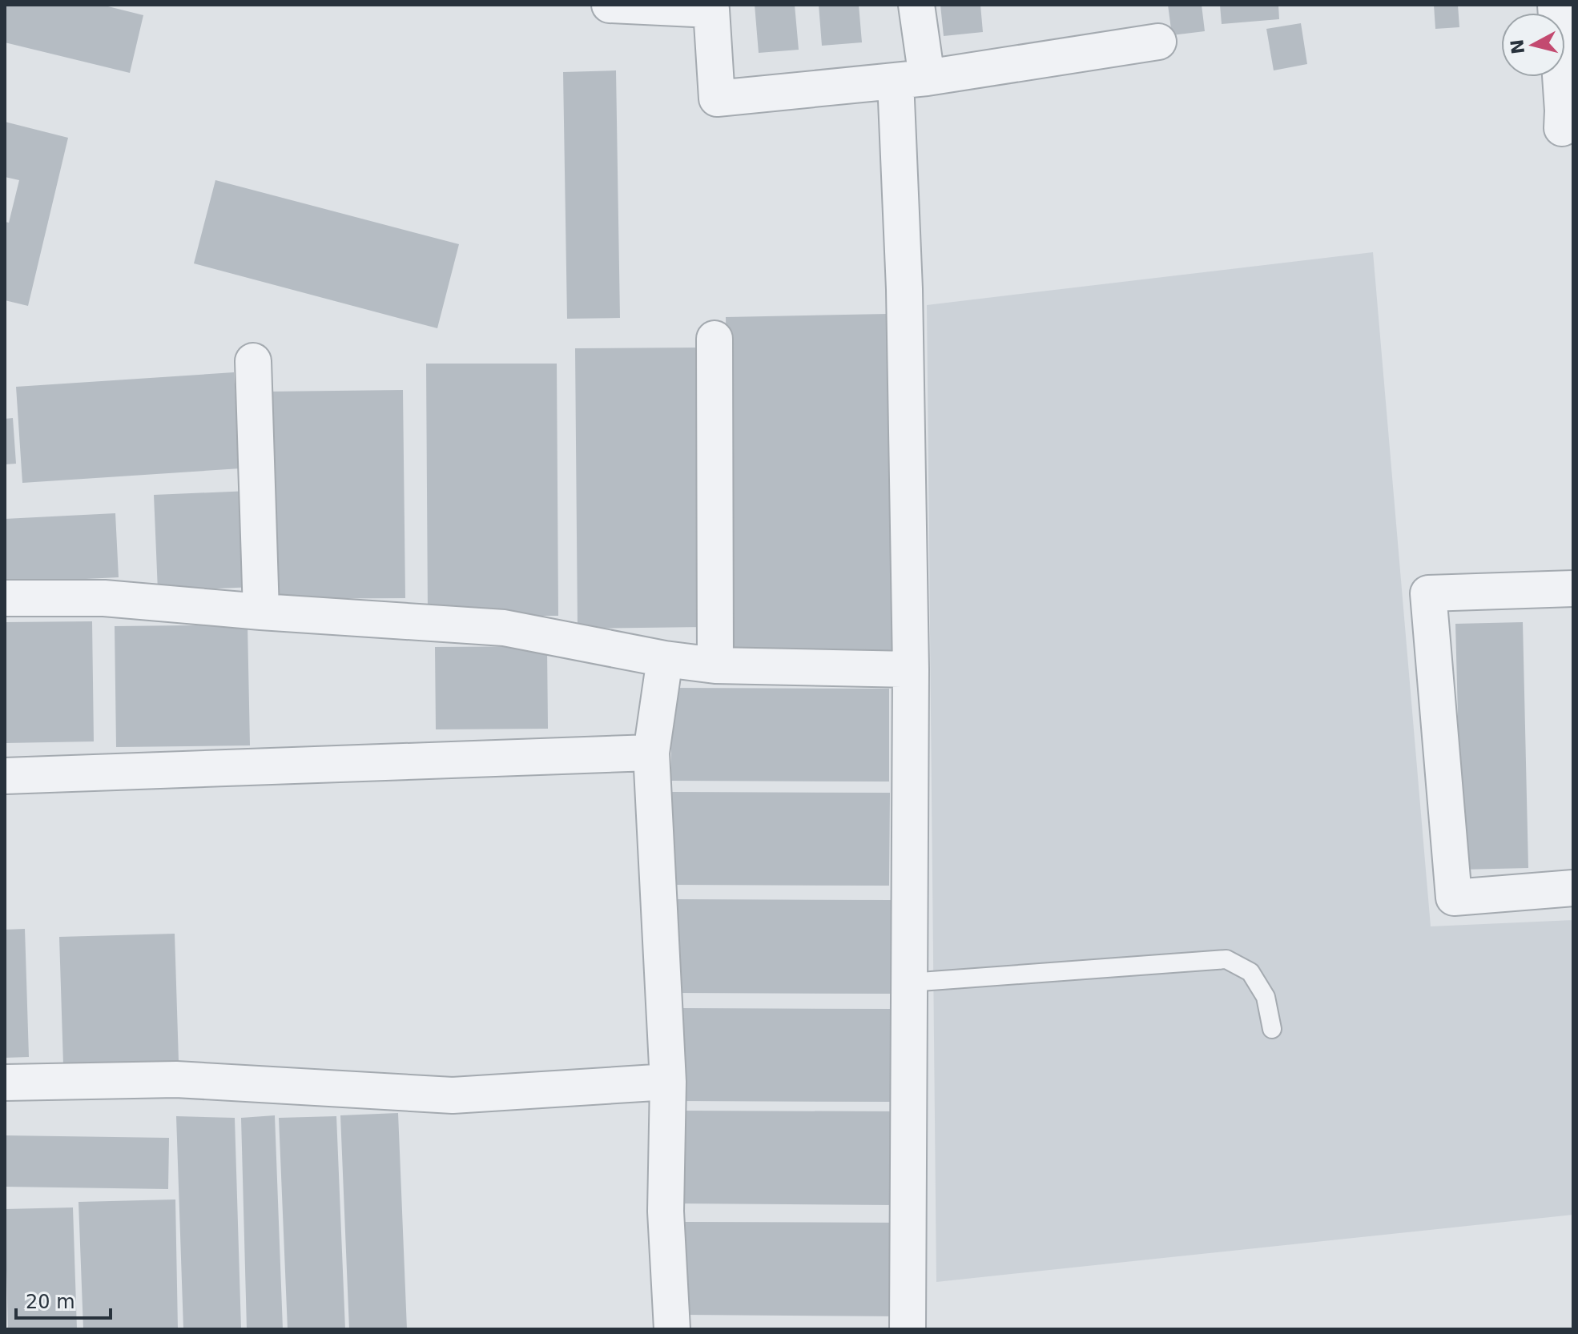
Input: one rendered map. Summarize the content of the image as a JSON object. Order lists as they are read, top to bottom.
{
  "scale_bar": "20 m",
  "north": "left"
}
